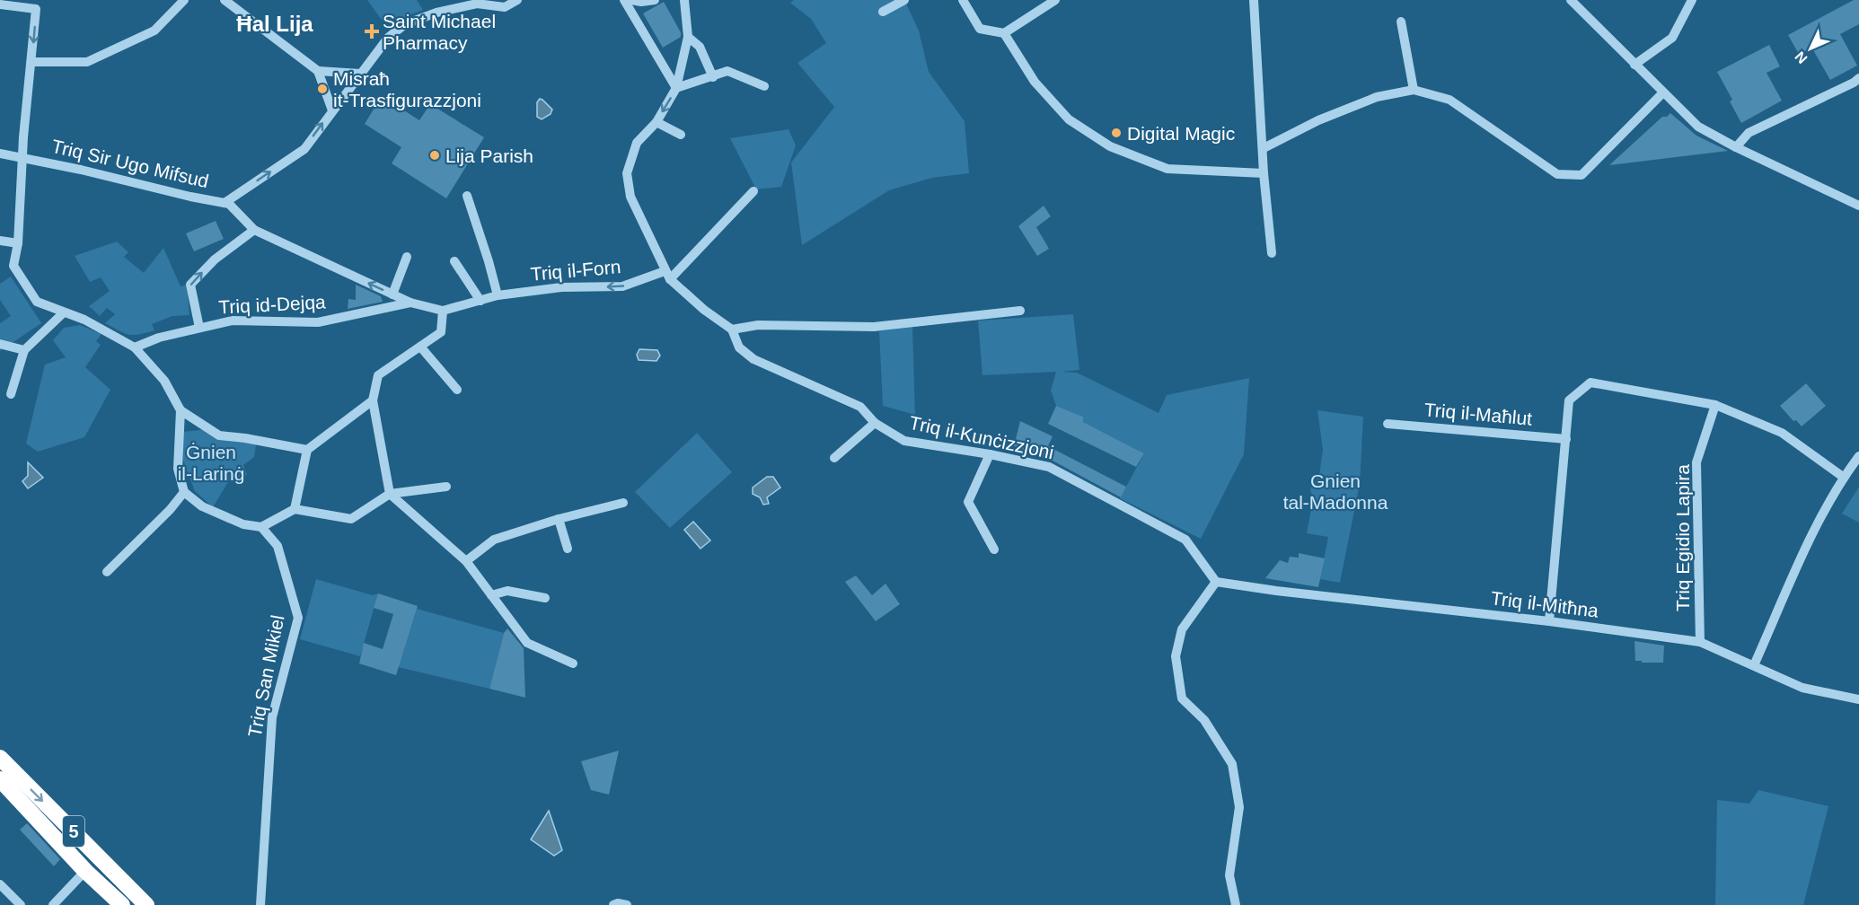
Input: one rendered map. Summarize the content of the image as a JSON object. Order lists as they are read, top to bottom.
{
  "streets": {
    "highway": ["5"],
    "street": [
      "Triq Sir Ugo Mifsud",
      "Triq il-Forn",
      "Triq id-Dejqa",
      "Triq il-Maħlut",
      "Triq il-Kunċizzjoni",
      "Triq Egidio Lapira",
      "Triq il-Mitħna",
      "Triq San Mikiel"
    ]
  },
  "crossings": [
    ["Triq Sir Ugo Mifsud", "Triq il-Forn"],
    ["Triq il-Forn", "Triq id-Dejqa"],
    ["Triq il-Forn", "Triq il-Kunċizzjoni"],
    ["Triq il-Kunċizzjoni", "Triq il-Mitħna"],
    ["Triq Egidio Lapira", "Triq il-Mitħna"]
  ],
  "one_way": ["Triq il-Forn"],
  "districts": ["Ħal Lija"],
  "parks": ["Ġnien il-Larinġ", "Gnien tal-Madonna"],
  "places": {
    "health": ["Saint Michael Pharmacy"],
    "other": ["Misraħ it-Trasfigurazzjoni", "Digital Magic", "Lija Parish"]
  },
  "north": "bottom left"
}
